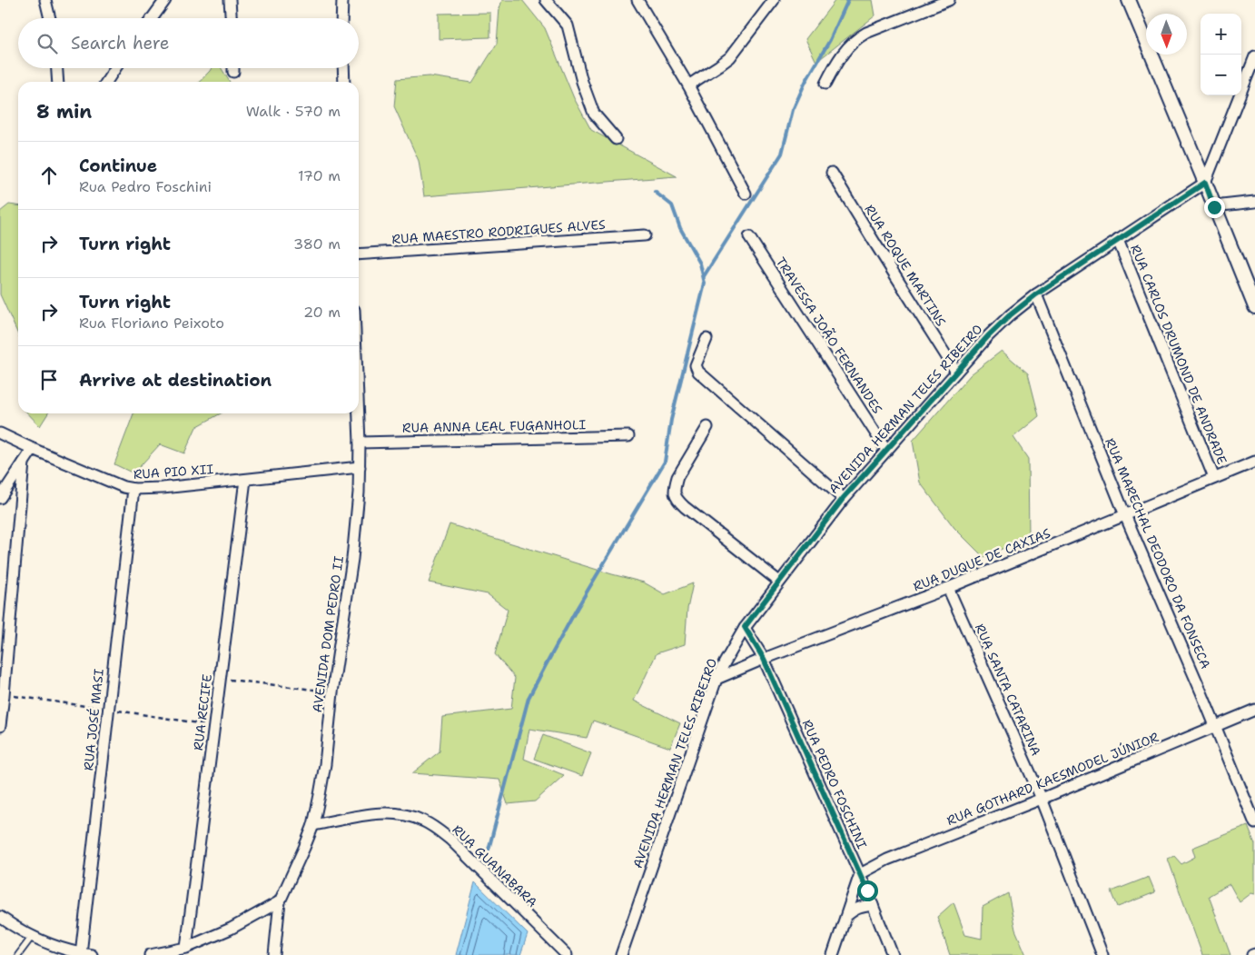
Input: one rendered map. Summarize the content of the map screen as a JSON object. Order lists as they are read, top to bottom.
{
  "streets": {
    "street": [
      "RUA MAESTRO RODRIGUES ALVES",
      "RUA ROQUE MARTINS",
      "TRAVESSA JOÃO FERNANDES",
      "RUA CARLOS DRUMOND DE ANDRADE",
      "AVENIDA HERMAN TELES RIBEIRO",
      "RUA ANNA LEAL FUGANHOLI",
      "RUA PIO XII",
      "RUA MARECHAL DEODORO DA FONSECA",
      "RUA DUQUE DE CAXIAS",
      "AVENIDA DOM PEDRO II",
      "RUA SANTA CATARINA",
      "RUA RECIFE",
      "RUA JOSÉ MASI",
      "RUA GOTHARD KAESMODEL JÚNIOR",
      "RUA PEDRO FOSCHINI",
      "RUA GUANABARA"
    ]
  },
  "crossings": [
    ["RUA ROQUE MARTINS", "AVENIDA HERMAN TELES RIBEIRO"],
    ["TRAVESSA JOÃO FERNANDES", "AVENIDA HERMAN TELES RIBEIRO"],
    ["RUA CARLOS DRUMOND DE ANDRADE", "AVENIDA HERMAN TELES RIBEIRO"],
    ["RUA CARLOS DRUMOND DE ANDRADE", "RUA DUQUE DE CAXIAS"],
    ["AVENIDA HERMAN TELES RIBEIRO", "RUA MARECHAL DEODORO DA FONSECA"],
    ["AVENIDA HERMAN TELES RIBEIRO", "RUA DUQUE DE CAXIAS"],
    ["AVENIDA HERMAN TELES RIBEIRO", "RUA PEDRO FOSCHINI"],
    ["RUA ANNA LEAL FUGANHOLI", "AVENIDA DOM PEDRO II"],
    ["RUA PIO XII", "AVENIDA DOM PEDRO II"],
    ["RUA PIO XII", "RUA RECIFE"],
    ["RUA PIO XII", "RUA JOSÉ MASI"],
    ["RUA MARECHAL DEODORO DA FONSECA", "RUA DUQUE DE CAXIAS"],
    ["RUA MARECHAL DEODORO DA FONSECA", "RUA GOTHARD KAESMODEL JÚNIOR"],
    ["RUA DUQUE DE CAXIAS", "RUA SANTA CATARINA"],
    ["RUA DUQUE DE CAXIAS", "RUA PEDRO FOSCHINI"],
    ["AVENIDA DOM PEDRO II", "RUA GUANABARA"],
    ["RUA SANTA CATARINA", "RUA GOTHARD KAESMODEL JÚNIOR"],
    ["RUA GOTHARD KAESMODEL JÚNIOR", "RUA PEDRO FOSCHINI"]
  ],
  "north": "bottom",
  "page": {
    "map_buttons": ["+", "−"],
    "search": "Search here",
    "heading": ["8 min", "Walk · 570 m"],
    "list": [
      ["Continue", "Rua Pedro Foschini", "170 m"],
      ["Turn right", "380 m"],
      ["Turn right", "Rua Floriano Peixoto", "20 m"],
      "Arrive at destination"
    ]
  }
}
